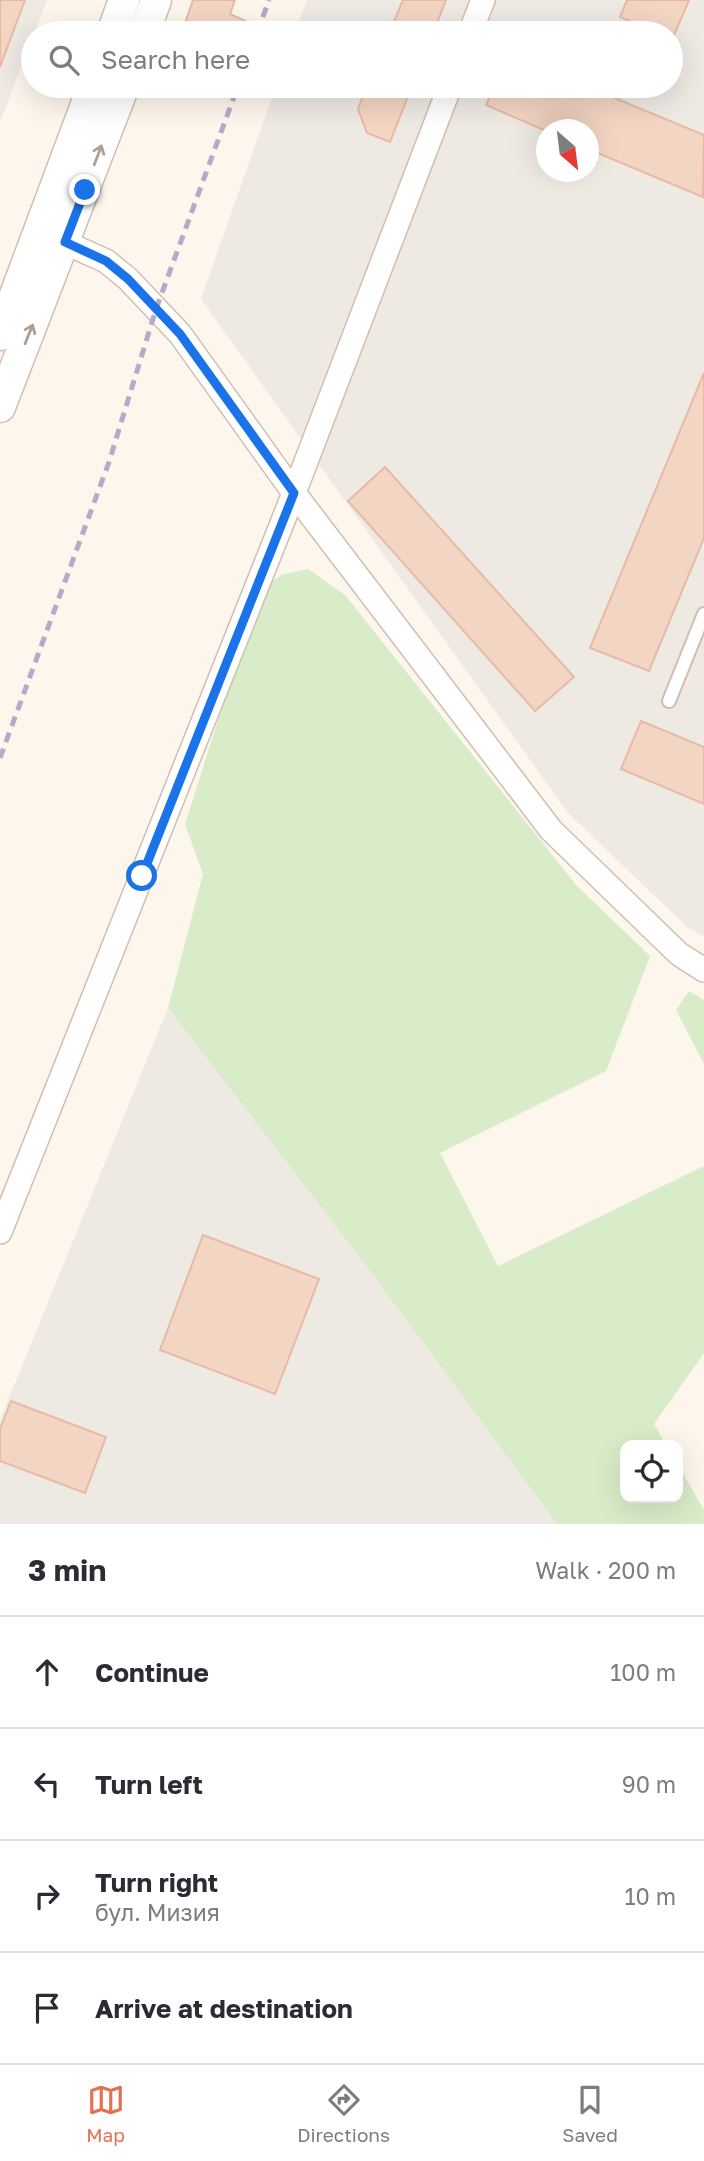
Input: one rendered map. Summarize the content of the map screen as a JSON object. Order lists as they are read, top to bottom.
{
  "north": "bottom right",
  "page": {
    "search": "Search here",
    "heading": ["3 min", "Walk · 200 m"],
    "list": [
      ["Continue", "100 m"],
      ["Turn left", "90 m"],
      ["Turn right", "бул. Мизия", "10 m"],
      "Arrive at destination"
    ],
    "nav": ["Map", "Directions", "Saved"]
  }
}
